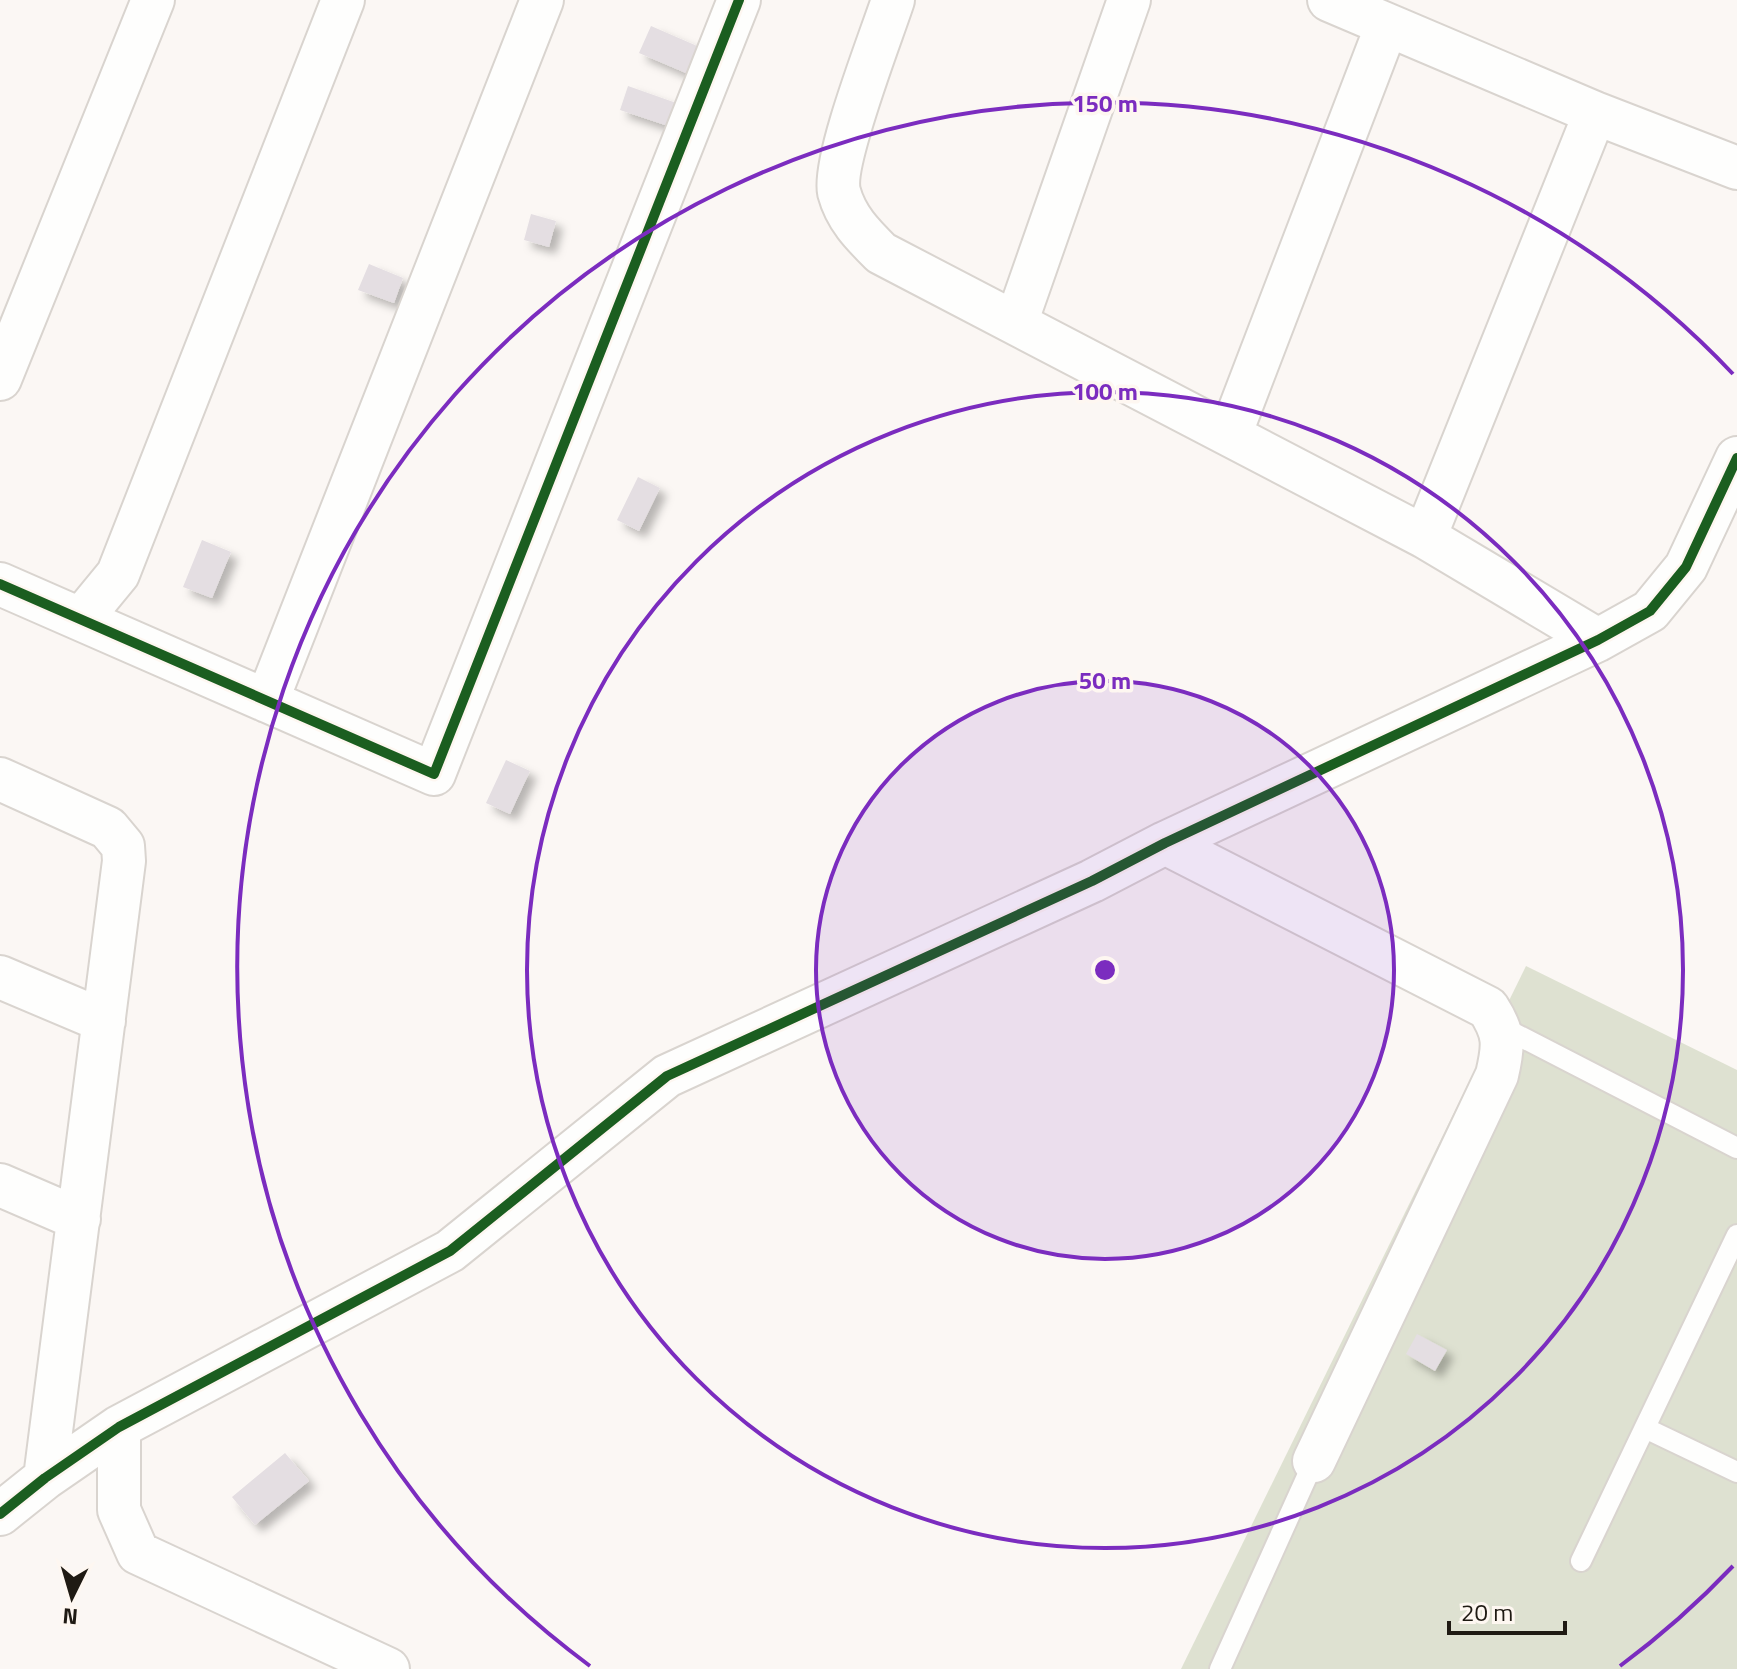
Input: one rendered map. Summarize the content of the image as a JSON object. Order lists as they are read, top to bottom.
{
  "scale_bar": "20 m",
  "north": "bottom",
  "rings": ["150 m", "100 m", "50 m"]
}
